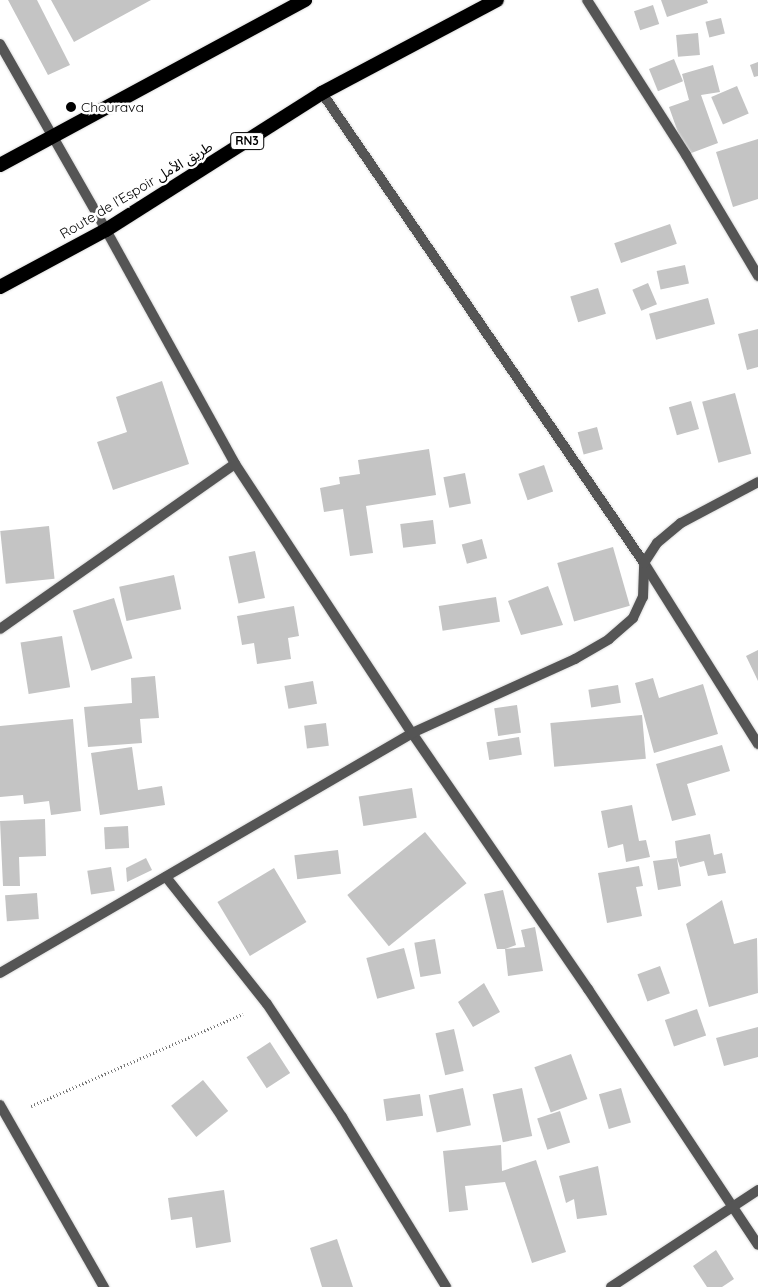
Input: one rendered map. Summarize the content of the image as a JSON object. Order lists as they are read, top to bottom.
{
  "streets": {
    "highway": ["RN3", "Route de l’Espoir طريق الأمل"]
  },
  "places": ["Chourava"]
}
